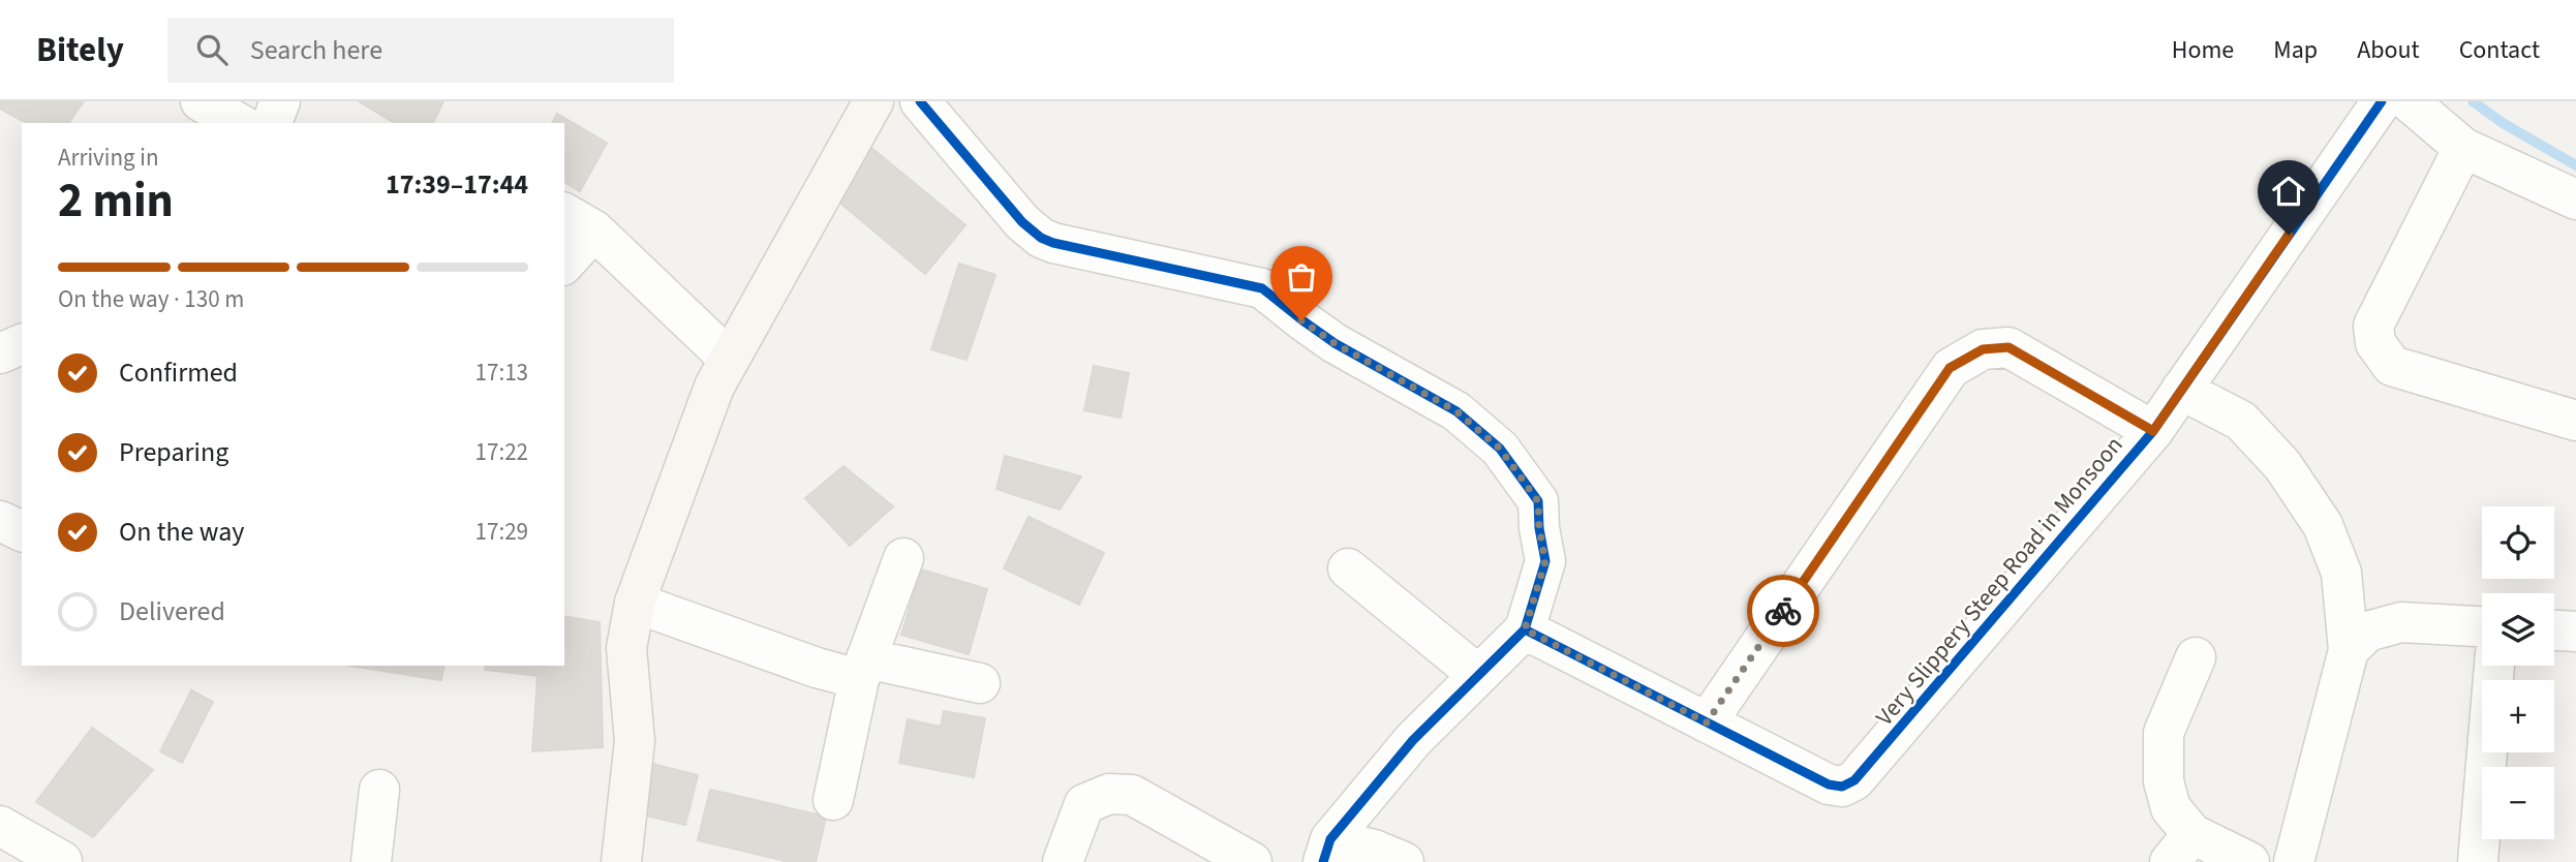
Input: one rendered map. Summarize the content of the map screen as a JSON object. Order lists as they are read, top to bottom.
{
  "streets": {
    "street": ["Very Slippery Steep Road in Monsoon"]
  },
  "page": {
    "header": "Bitely",
    "search": "Search here",
    "nav": [
      "Home",
      "Map",
      "About",
      "Contact"
    ],
    "heading": ["2 min", "Arriving in", "17:39–17:44"],
    "bar": "On the way · 130 m",
    "list": [
      ["Confirmed", "17:13"],
      ["Preparing", "17:22"],
      ["On the way", "17:29"],
      "Delivered"
    ],
    "map_buttons": ["+", "−"]
  }
}
